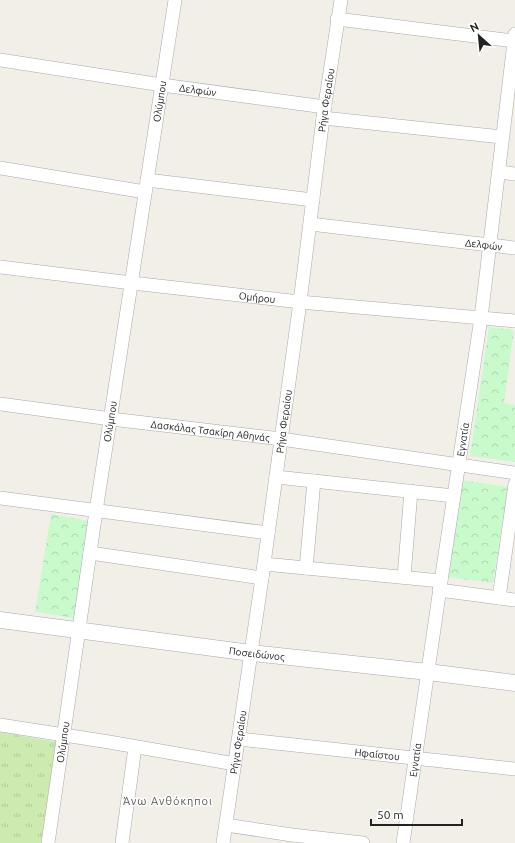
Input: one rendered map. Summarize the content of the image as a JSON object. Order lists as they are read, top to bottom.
{
  "streets": {
    "street": [
      "Δελφών",
      "Ρήγα Φεραίου",
      "Ολύμπου",
      "Ομήρου",
      "Δασκάλας Τσακίρη Αθηνάς",
      "Εγνατία",
      "Ποσειδώνος",
      "Ηφαίστου"
    ]
  },
  "crossings": [
    ["Δελφών", "Ρήγα Φεραίου"],
    ["Δελφών", "Ολύμπου"],
    ["Δελφών", "Εγνατία"],
    ["Ρήγα Φεραίου", "Ομήρου"],
    ["Ρήγα Φεραίου", "Δασκάλας Τσακίρη Αθηνάς"],
    ["Ρήγα Φεραίου", "Ποσειδώνος"],
    ["Ρήγα Φεραίου", "Ηφαίστου"],
    ["Ολύμπου", "Ομήρου"],
    ["Ολύμπου", "Δασκάλας Τσακίρη Αθηνάς"],
    ["Ολύμπου", "Ποσειδώνος"],
    ["Ομήρου", "Εγνατία"],
    ["Δασκάλας Τσακίρη Αθηνάς", "Εγνατία"],
    ["Εγνατία", "Ποσειδώνος"],
    ["Εγνατία", "Ηφαίστου"]
  ],
  "districts": ["Άνω Ανθόκηποι"],
  "scale_bar": "50 m",
  "north": "top left"
}
